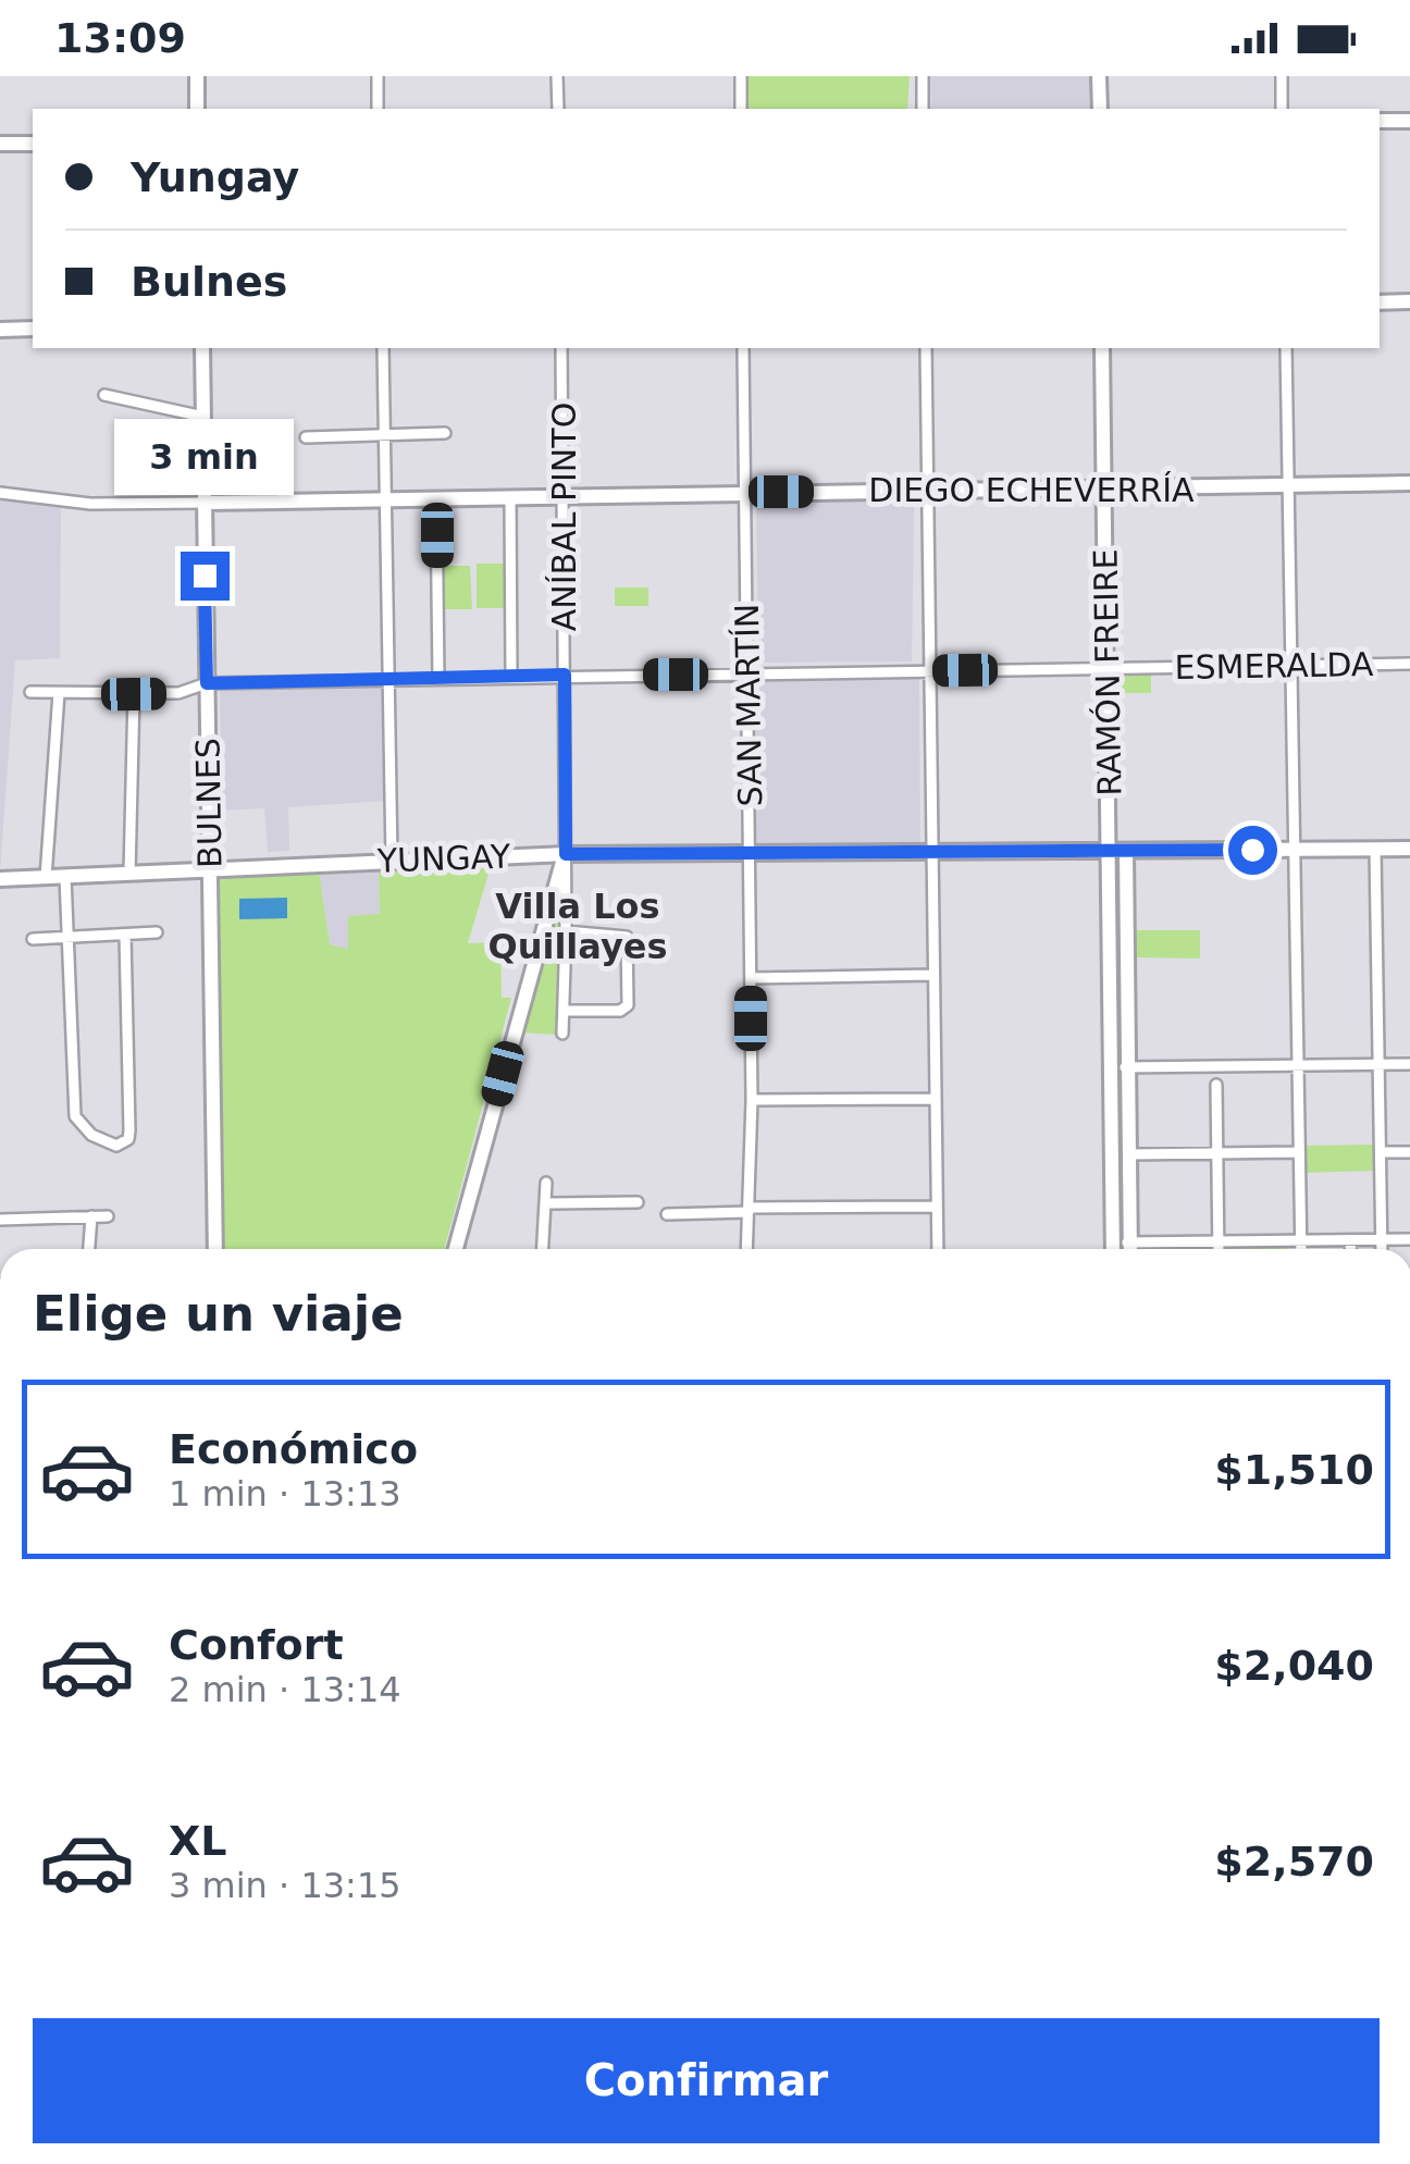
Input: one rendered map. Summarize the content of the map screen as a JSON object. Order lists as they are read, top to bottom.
{
  "streets": {
    "street": [
      "DIEGO ECHEVERRÍA",
      "ANÍBAL PINTO",
      "ESMERALDA",
      "RAMÓN FREIRE",
      "SAN MARTÍN",
      "BULNES",
      "YUNGAY"
    ]
  },
  "crossings": [
    ["DIEGO ECHEVERRÍA", "ANÍBAL PINTO"],
    ["DIEGO ECHEVERRÍA", "RAMÓN FREIRE"],
    ["DIEGO ECHEVERRÍA", "SAN MARTÍN"],
    ["DIEGO ECHEVERRÍA", "BULNES"],
    ["ANÍBAL PINTO", "ESMERALDA"],
    ["ANÍBAL PINTO", "YUNGAY"],
    ["ESMERALDA", "RAMÓN FREIRE"],
    ["ESMERALDA", "SAN MARTÍN"],
    ["ESMERALDA", "BULNES"],
    ["RAMÓN FREIRE", "YUNGAY"],
    ["SAN MARTÍN", "YUNGAY"],
    ["BULNES", "YUNGAY"]
  ],
  "districts": ["Villa Los Quillayes"],
  "page": {
    "status": "13:09",
    "banner": ["Yungay", "Bulnes"],
    "bubble": "3 min",
    "heading": "Elige un viaje",
    "list": [
      {
        "name": "Económico",
        "note": "1 min · 13:13",
        "value": "$1,510"
      },
      {
        "name": "Confort",
        "note": "2 min · 13:14",
        "value": "$2,040"
      },
      {
        "name": "XL",
        "note": "3 min · 13:15",
        "value": "$2,570"
      }
    ],
    "buttons": "Confirmar"
  }
}
